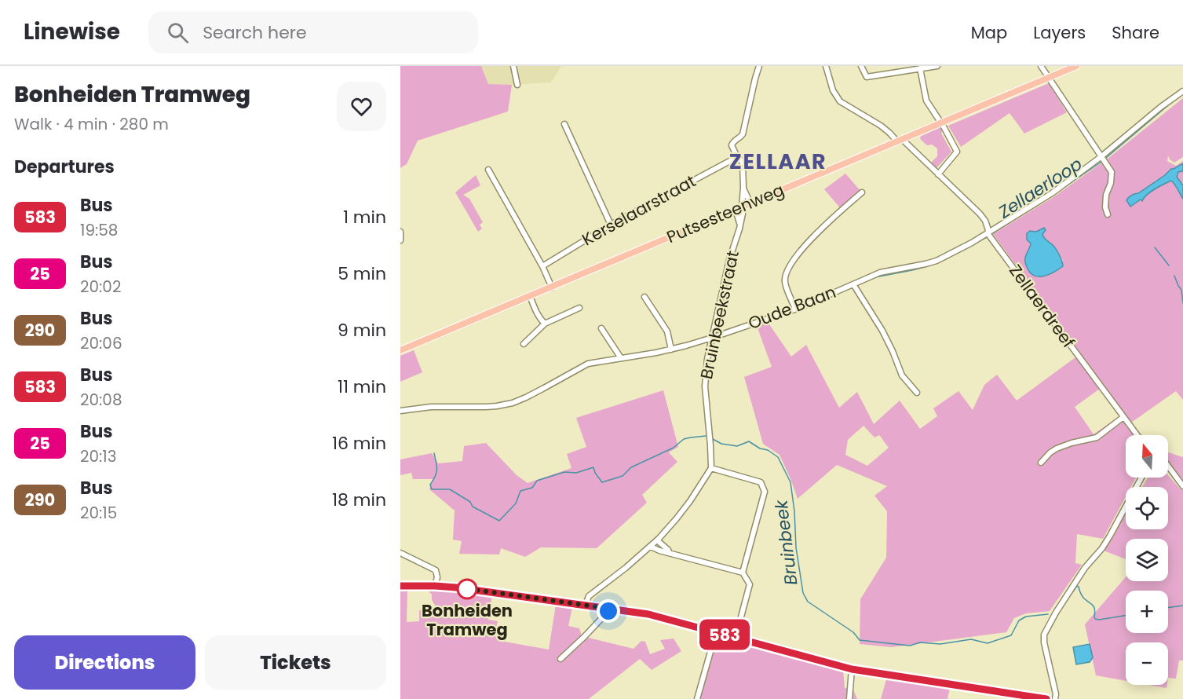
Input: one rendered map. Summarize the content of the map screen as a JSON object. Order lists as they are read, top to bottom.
{
  "streets": {
    "main road": ["Putsesteenweg"],
    "street": [
      "Kerselaarstraat",
      "Zellaerdreef",
      "Oude Baan",
      "Bruinbeekstraat"
    ]
  },
  "crossings": [
    ["Putsesteenweg", "Zellaerdreef"],
    ["Putsesteenweg", "Bruinbeekstraat"],
    ["Zellaerdreef", "Oude Baan"],
    ["Oude Baan", "Bruinbeekstraat"]
  ],
  "districts": ["ZELLAAR"],
  "water": ["Zellaerloop", "Bruinbeek"],
  "places": ["Bonheiden Tramweg"],
  "lines": ["bus line 583"],
  "north": "top",
  "page": {
    "header": "Linewise",
    "search": "Search here",
    "nav": ["Map", "Layers", "Share"],
    "heading": [
      ["Bonheiden Tramweg", "Walk · 4 min · 280 m"],
      "Departures"
    ],
    "on_map": "583",
    "list": [
      {
        "mark": "583",
        "name": "Bus",
        "note": "19:58",
        "value": "1 min"
      },
      {
        "mark": "25",
        "name": "Bus",
        "note": "20:02",
        "value": "5 min"
      },
      {
        "mark": "290",
        "name": "Bus",
        "note": "20:06",
        "value": "9 min"
      },
      {
        "mark": "583",
        "name": "Bus",
        "note": "20:08",
        "value": "11 min"
      },
      {
        "mark": "25",
        "name": "Bus",
        "note": "20:13",
        "value": "16 min"
      },
      {
        "mark": "290",
        "name": "Bus",
        "note": "20:15",
        "value": "18 min"
      }
    ],
    "map_buttons": ["+", "−"],
    "buttons": ["Directions", "Tickets"]
  }
}
